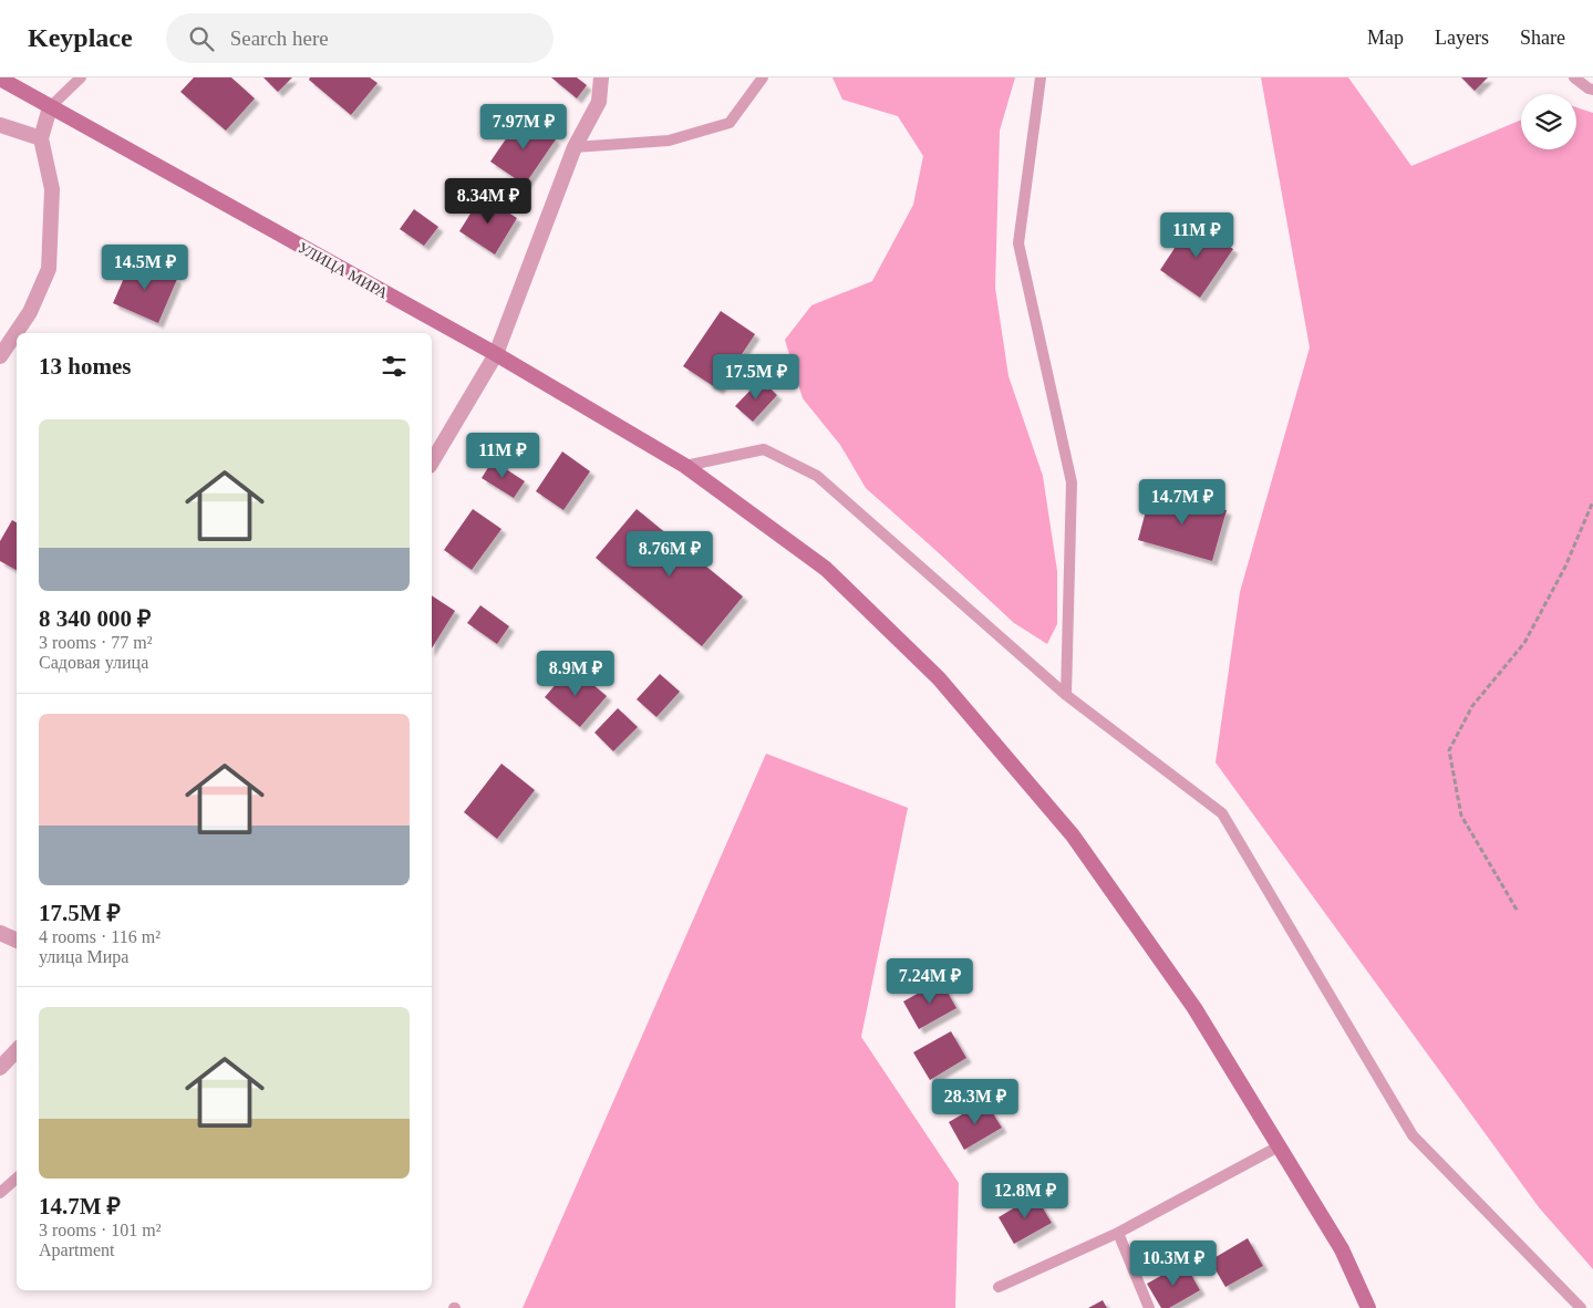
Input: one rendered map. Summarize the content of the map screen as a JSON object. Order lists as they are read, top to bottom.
{
  "streets": {
    "main road": ["УЛИЦА МИРА"]
  },
  "page": {
    "header": "Keyplace",
    "search": "Search here",
    "nav": ["Map", "Layers", "Share"],
    "price": [
      "7.97M ₽",
      "8.34M ₽",
      "11M ₽",
      "14.5M ₽",
      "17.5M ₽",
      "11M ₽",
      "14.7M ₽",
      "8.76M ₽",
      "8.9M ₽",
      "7.24M ₽",
      "28.3M ₽",
      "12.8M ₽",
      "10.3M ₽"
    ],
    "heading": "13 homes",
    "list": [
      {
        "name": "8 340 000 ₽",
        "note": "3 rooms · 77 m² · Садовая улица"
      },
      {
        "name": "17.5M ₽",
        "note": "4 rooms · 116 m² · улица Мира"
      },
      {
        "name": "14.7M ₽",
        "note": "3 rooms · 101 m² · Apartment"
      }
    ]
  }
}
